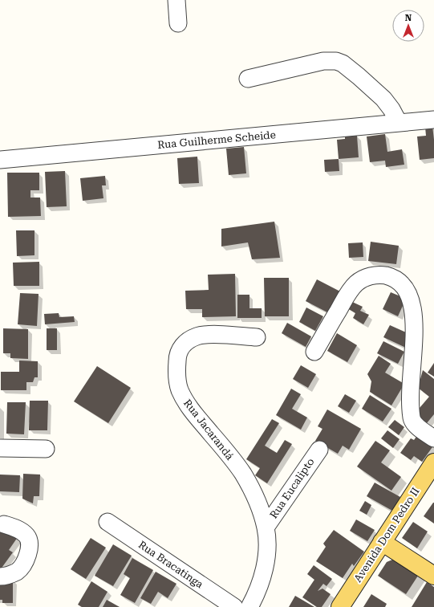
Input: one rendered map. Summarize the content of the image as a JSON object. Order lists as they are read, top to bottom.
{
  "streets": {
    "main road": ["Avenida Dom Pedro II"],
    "street": [
      "Rua Guilherme Scheide",
      "Rua Jacarandá",
      "Rua Eucalipto",
      "Rua Bracatinga"
    ]
  },
  "crossings": [
    ["Rua Jacarandá", "Rua Eucalipto"]
  ],
  "north": "top"
}
